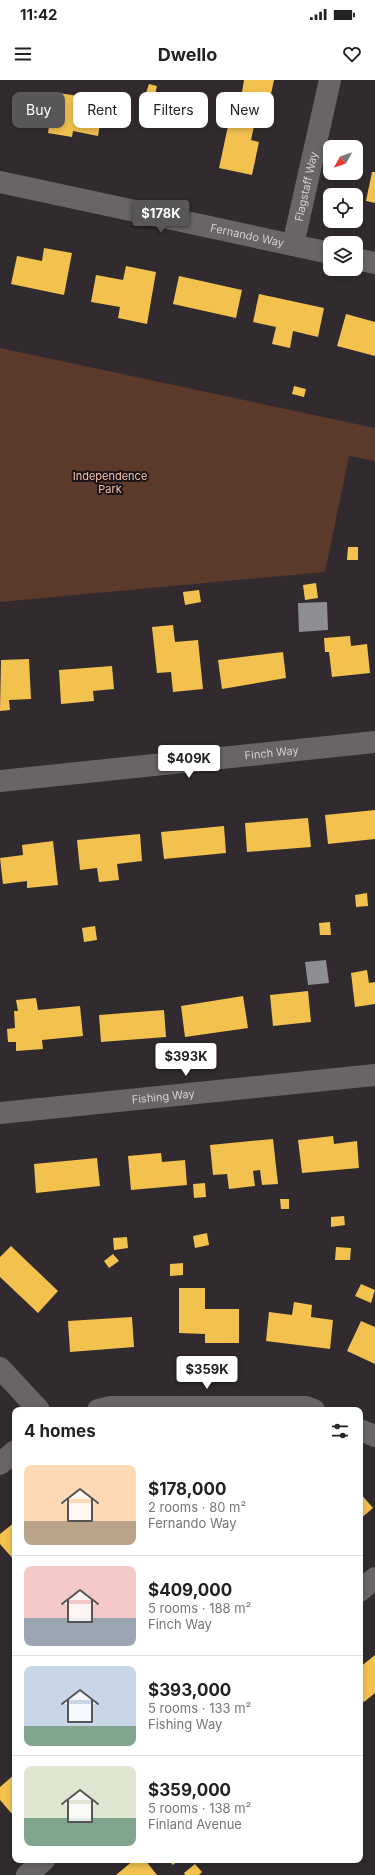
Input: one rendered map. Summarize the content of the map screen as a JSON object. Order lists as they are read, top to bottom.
{
  "streets": {
    "street": [
      "Flagstaff Way",
      "Fernando Way",
      "Finch Way",
      "Fishing Way"
    ]
  },
  "crossings": [
    ["Flagstaff Way", "Fernando Way"]
  ],
  "parks": ["Independence Park"],
  "north": "bottom left",
  "page": {
    "status": "11:42",
    "header": "Dwello",
    "chip": [
      "Buy",
      "Rent",
      "Filters",
      "New"
    ],
    "price": [
      "$178K",
      "$409K",
      "$393K",
      "$359K"
    ],
    "heading": "4 homes",
    "list": [
      {
        "name": "$178,000",
        "note": "2 rooms · 80 m² · Fernando Way"
      },
      {
        "name": "$409,000",
        "note": "5 rooms · 188 m² · Finch Way"
      },
      {
        "name": "$393,000",
        "note": "5 rooms · 133 m² · Fishing Way"
      },
      {
        "name": "$359,000",
        "note": "5 rooms · 138 m² · Finland Avenue"
      }
    ]
  }
}
